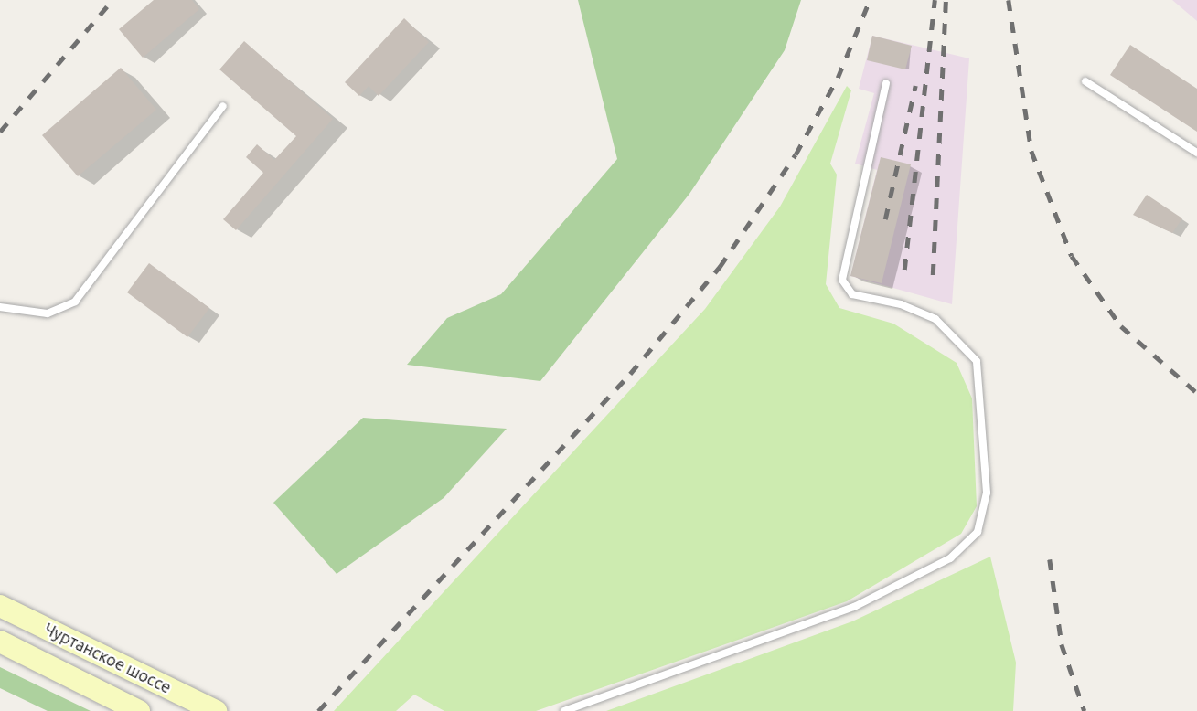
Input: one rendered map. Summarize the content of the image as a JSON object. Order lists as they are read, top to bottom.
{
  "streets": {
    "street": ["Чуртанское шоссе"]
  }
}
